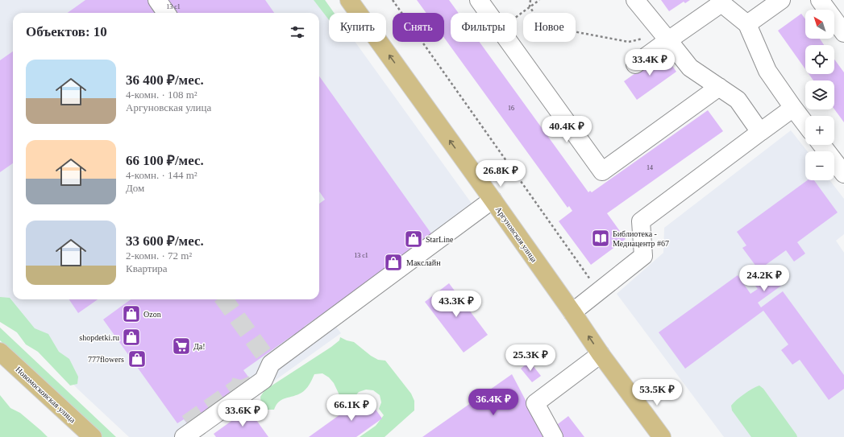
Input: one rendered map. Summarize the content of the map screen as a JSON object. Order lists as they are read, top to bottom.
{
  "streets": {
    "main road": ["Аргуновская улица", "Новомосковская улица"]
  },
  "one_way": ["Аргуновская улица"],
  "places": {
    "library": ["Библиотека - Медиацентр #67"],
    "shop": [
      "StarLine",
      "Макслайн",
      "Ozon",
      "shopdetki.ru",
      "777flowers"
    ],
    "supermarket": ["Да!"]
  },
  "house_numbers": [
    "13 с1",
    "16",
    "14",
    "13 с1"
  ],
  "north": "top left",
  "page": {
    "map_buttons": ["+", "−"],
    "chip": [
      "Купить",
      "Снять",
      "Фильтры",
      "Новое"
    ],
    "heading": "Объектов: 10",
    "price": [
      "33.4K ₽",
      "40.4K ₽",
      "26.8K ₽",
      "24.2K ₽",
      "43.3K ₽",
      "25.3K ₽",
      "53.5K ₽",
      "36.4K ₽",
      "66.1K ₽",
      "33.6K ₽"
    ],
    "list": [
      {
        "name": "36 400 ₽/мес.",
        "note": "4-комн. · 108 m² · Аргуновская улица"
      },
      {
        "name": "66 100 ₽/мес.",
        "note": "4-комн. · 144 m² · Дом"
      },
      {
        "name": "33 600 ₽/мес.",
        "note": "2-комн. · 72 m² · Квартира"
      }
    ]
  }
}
